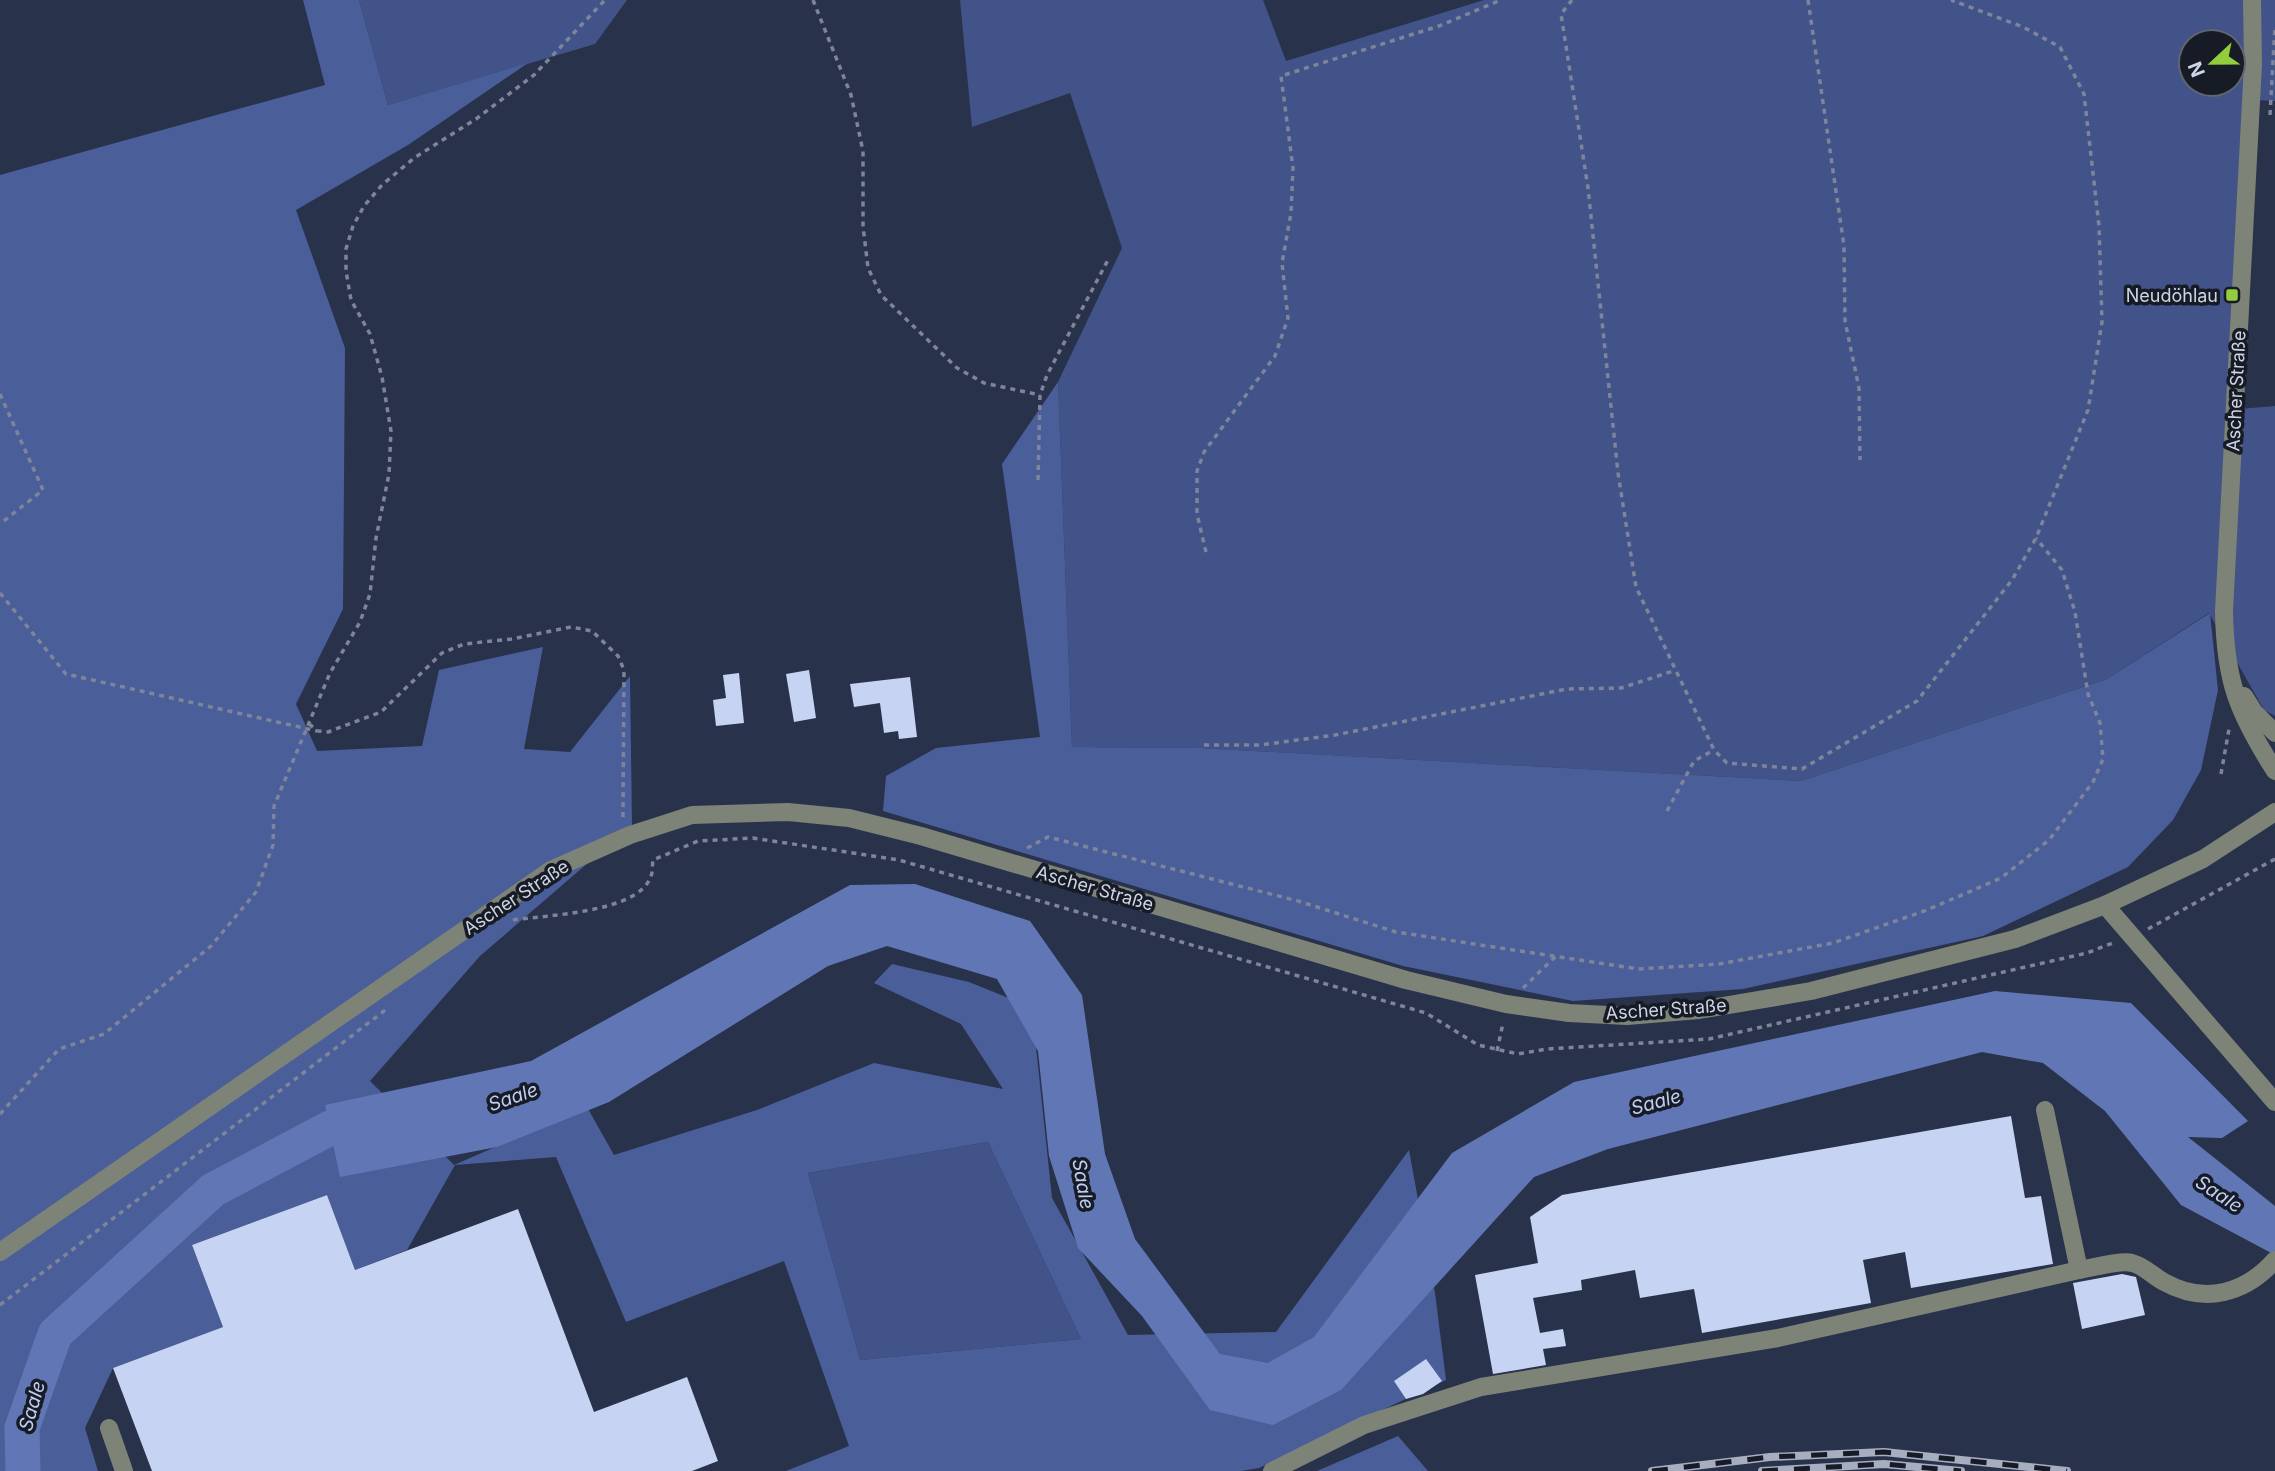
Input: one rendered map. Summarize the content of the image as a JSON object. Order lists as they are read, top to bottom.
{
  "streets": {
    "street": ["Ascher Straße"]
  },
  "water": ["Saale"],
  "places": {
    "transit": ["Neudöhlau"]
  },
  "north": "left"
}
